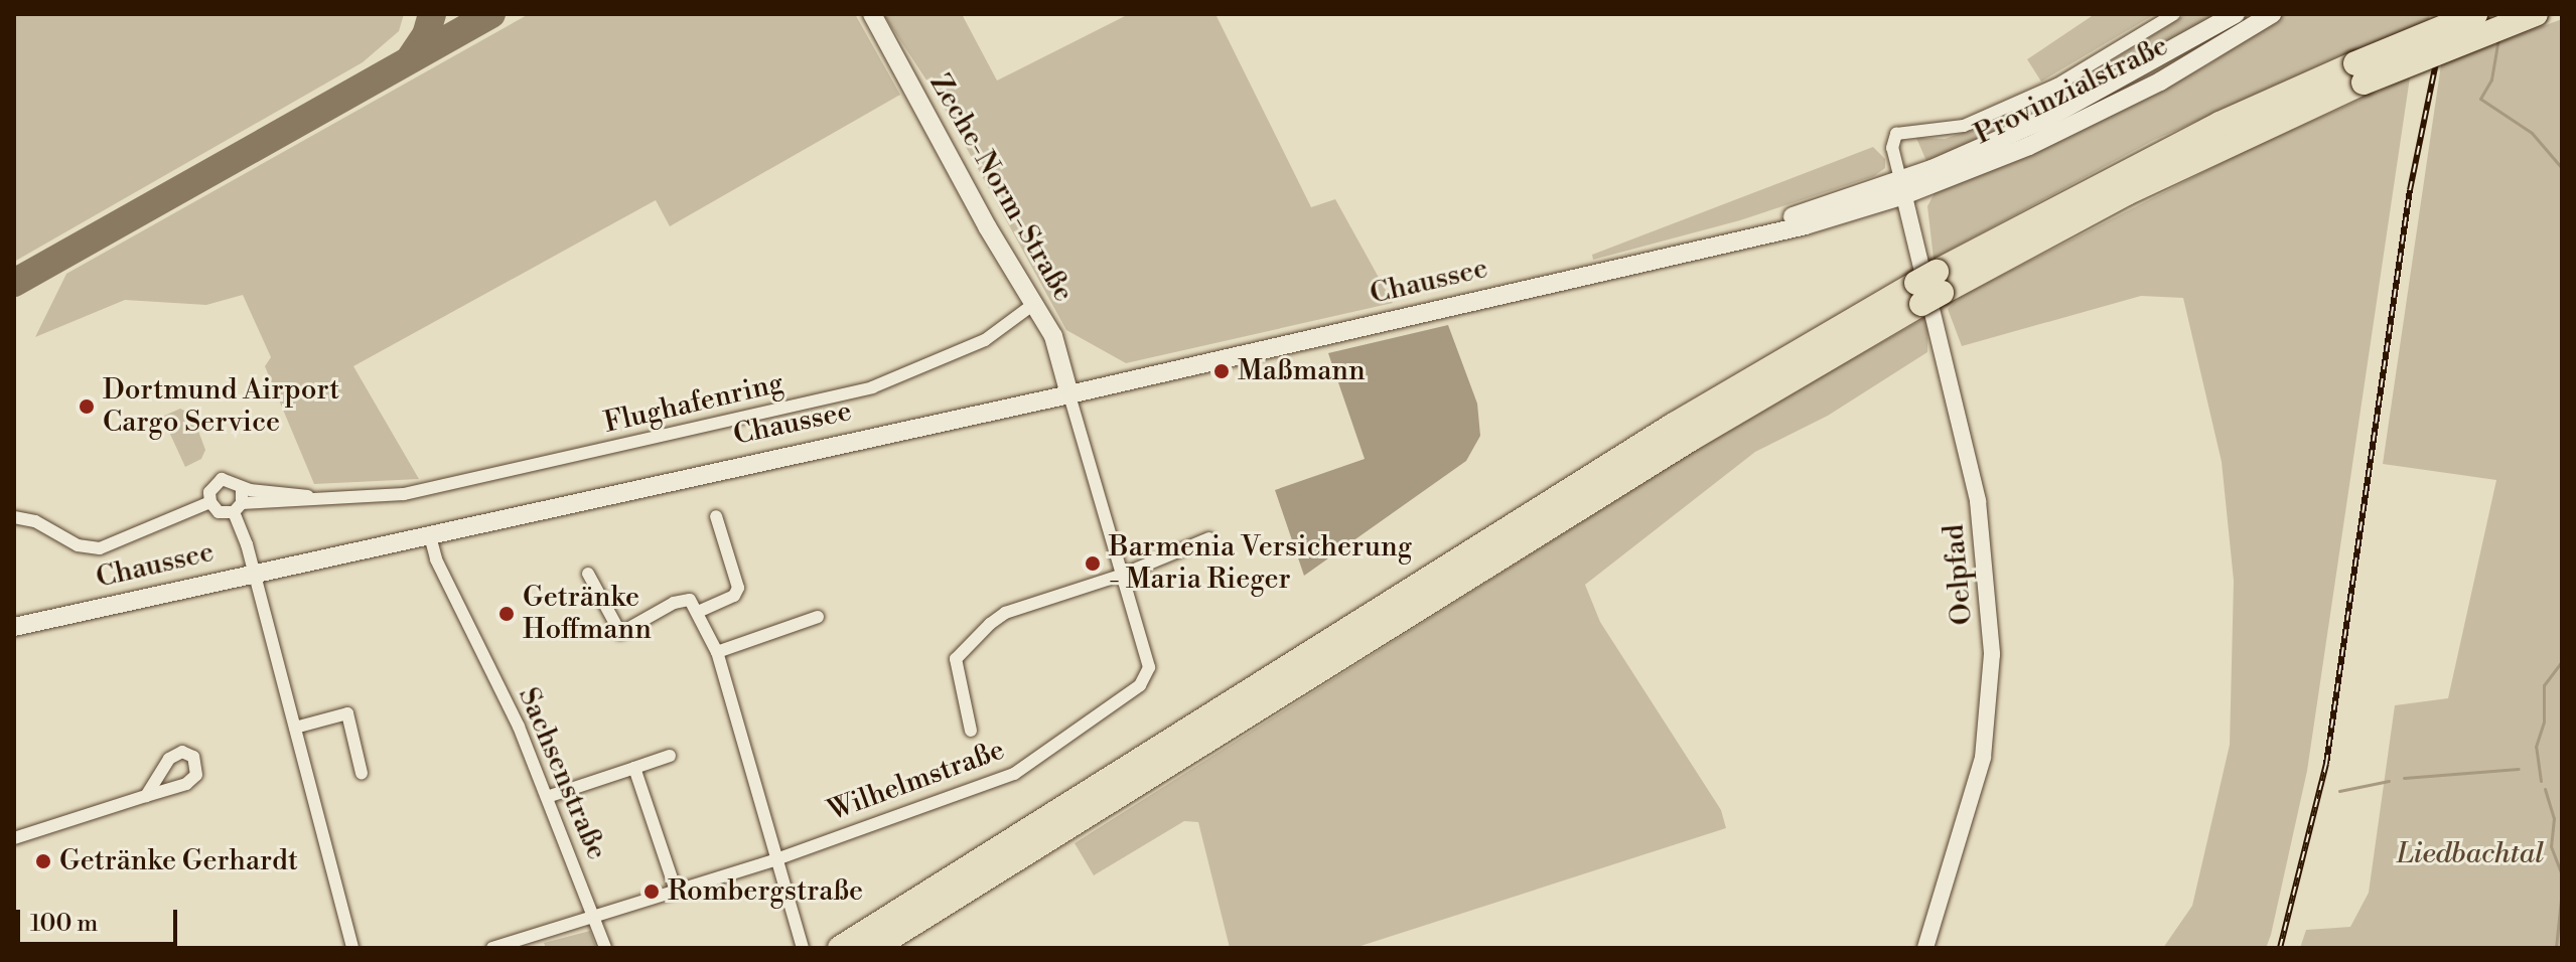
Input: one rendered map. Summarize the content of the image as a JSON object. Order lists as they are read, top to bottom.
{
  "streets": {
    "main road": ["Provinzialstraße", "Zeche-Norm-Straße", "Chaussee"],
    "street": [
      "Flughafenring",
      "Oelpfad",
      "Sachsenstraße",
      "Wilhelmstraße"
    ]
  },
  "crossings": [
    ["Provinzialstraße", "Chaussee"],
    ["Provinzialstraße", "Oelpfad"],
    ["Zeche-Norm-Straße", "Chaussee"],
    ["Zeche-Norm-Straße", "Flughafenring"],
    ["Zeche-Norm-Straße", "Wilhelmstraße"],
    ["Chaussee", "Oelpfad"],
    ["Chaussee", "Sachsenstraße"],
    ["Chaussee", "Wilhelmstraße"],
    ["Sachsenstraße", "Wilhelmstraße"]
  ],
  "parks": ["Liedbachtal"],
  "places": [
    "Maßmann",
    "Dortmund Airport Cargo Service",
    "Barmenia Versicherung - Maria Rieger",
    "Getränke Hoffmann",
    "Getränke Gerhardt",
    "Rombergstraße"
  ],
  "scale_bar": "100 m"
}
